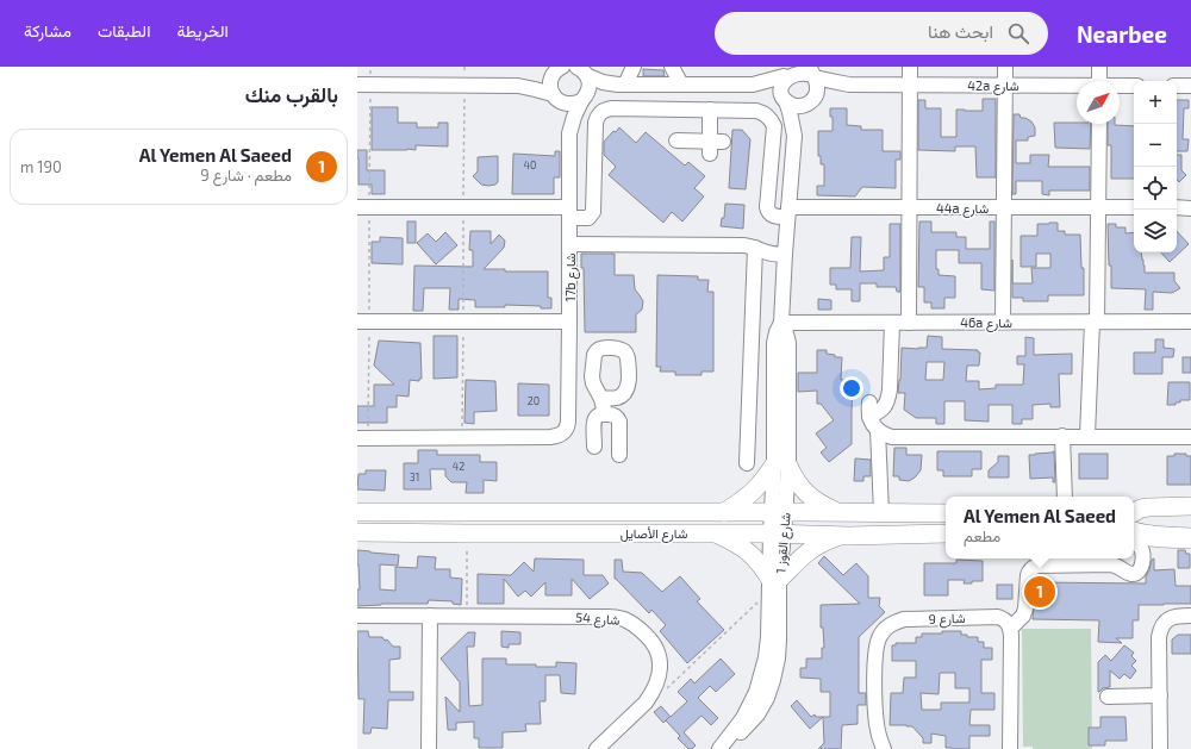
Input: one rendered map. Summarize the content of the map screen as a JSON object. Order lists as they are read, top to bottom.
{
  "streets": {
    "main road": ["شارع الأصايل"],
    "street": [
      "42a شارع",
      "44a شارع",
      "17b شارع",
      "46a شارع",
      "شارع القوز 1",
      "شارع 54",
      "شارع 9"
    ]
  },
  "crossings": [
    ["42a شارع", "شارع القوز 1"],
    ["44a شارع", "شارع القوز 1"],
    ["46a شارع", "شارع القوز 1"],
    ["شارع الأصايل", "شارع القوز 1"]
  ],
  "house_numbers": [
    "40",
    "20",
    "42",
    "31"
  ],
  "north": "top right",
  "page": {
    "header": "Nearbee",
    "search": "ابحث هنا",
    "nav": ["الخريطة", "الطبقات", "مشاركة"],
    "heading": "بالقرب منك",
    "map_buttons": ["+", "−"],
    "list": [
      {
        "mark": "1",
        "name": "Al Yemen Al Saeed",
        "note": "مطعم · شارع 9",
        "value": "190 m"
      }
    ],
    "popup": ["Al Yemen Al Saeed", "مطعم"],
    "pins": "1"
  }
}
